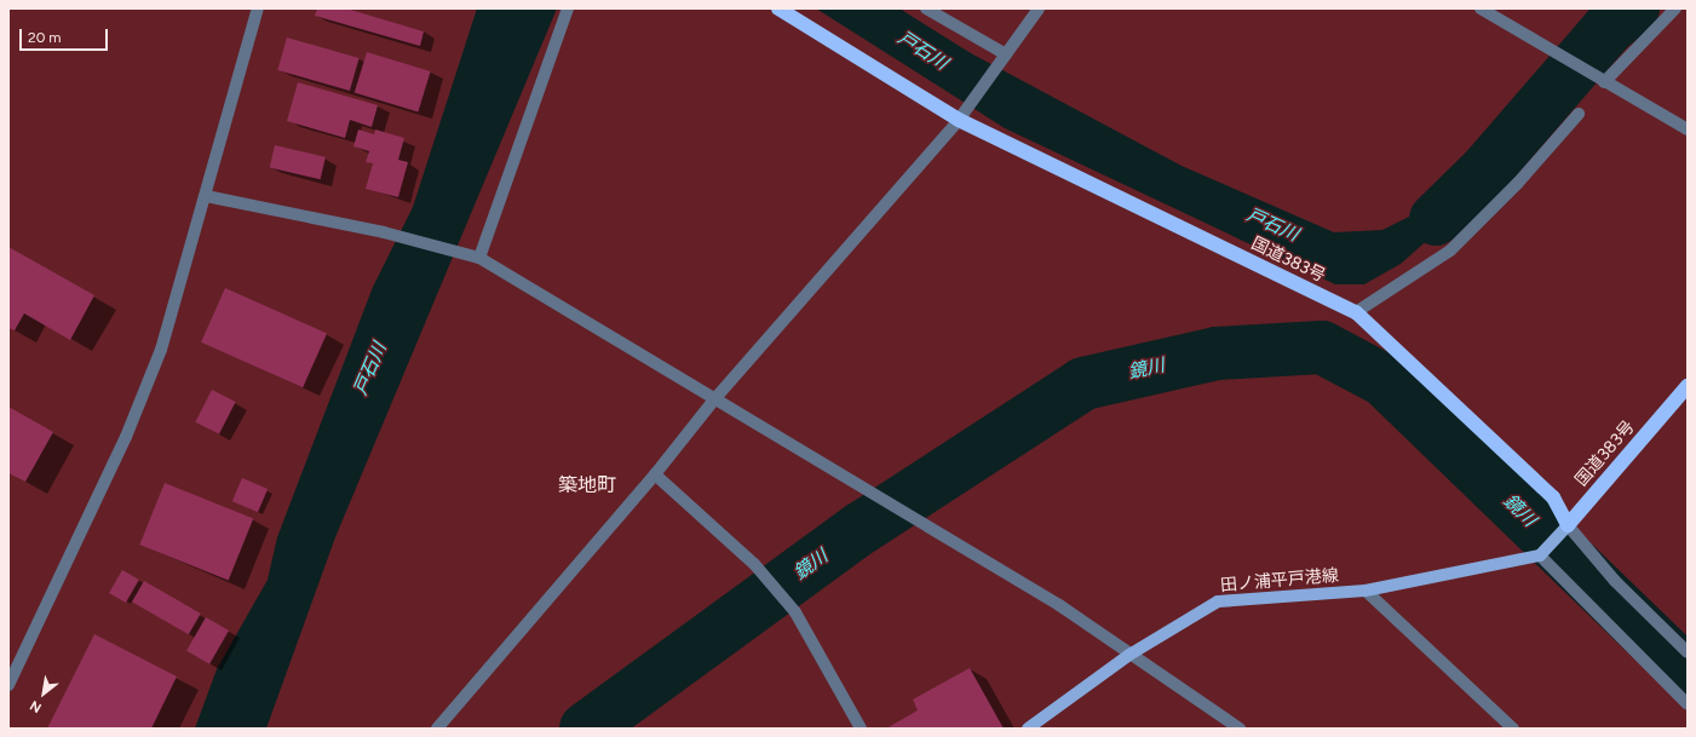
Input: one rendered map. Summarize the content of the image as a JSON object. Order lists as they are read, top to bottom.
{
  "streets": {
    "highway": ["国道383号"],
    "main road": ["田ノ浦平戸港線"]
  },
  "districts": ["築地町"],
  "water": ["戸石川", "鏡川"],
  "scale_bar": "20 m",
  "north": "bottom left"
}
